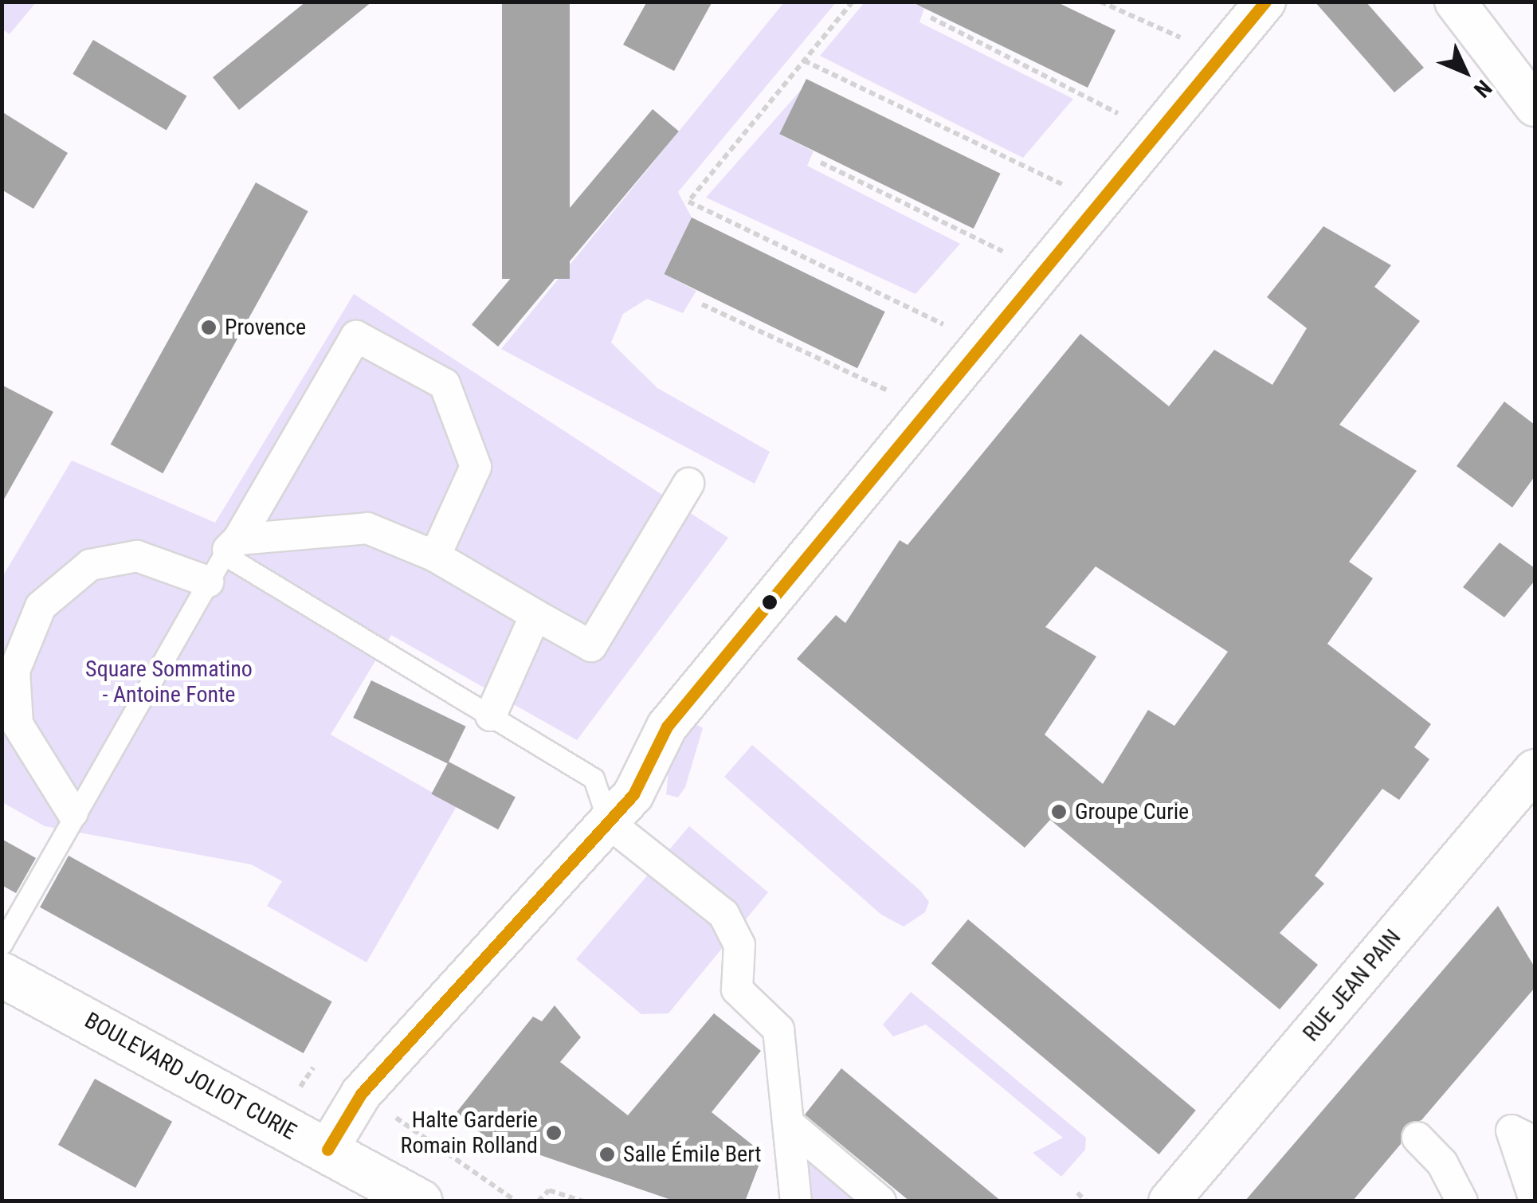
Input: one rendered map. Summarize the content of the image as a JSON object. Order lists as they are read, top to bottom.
{
  "streets": {
    "street": ["RUE JEAN PAIN", "BOULEVARD JOLIOT CURIE"]
  },
  "parks": ["Square Sommatino - Antoine Fonte"],
  "places": [
    "Provence",
    "Groupe Curie",
    "Halte Garderie Romain Rolland",
    "Salle Émile Bert"
  ],
  "north": "bottom right"
}
